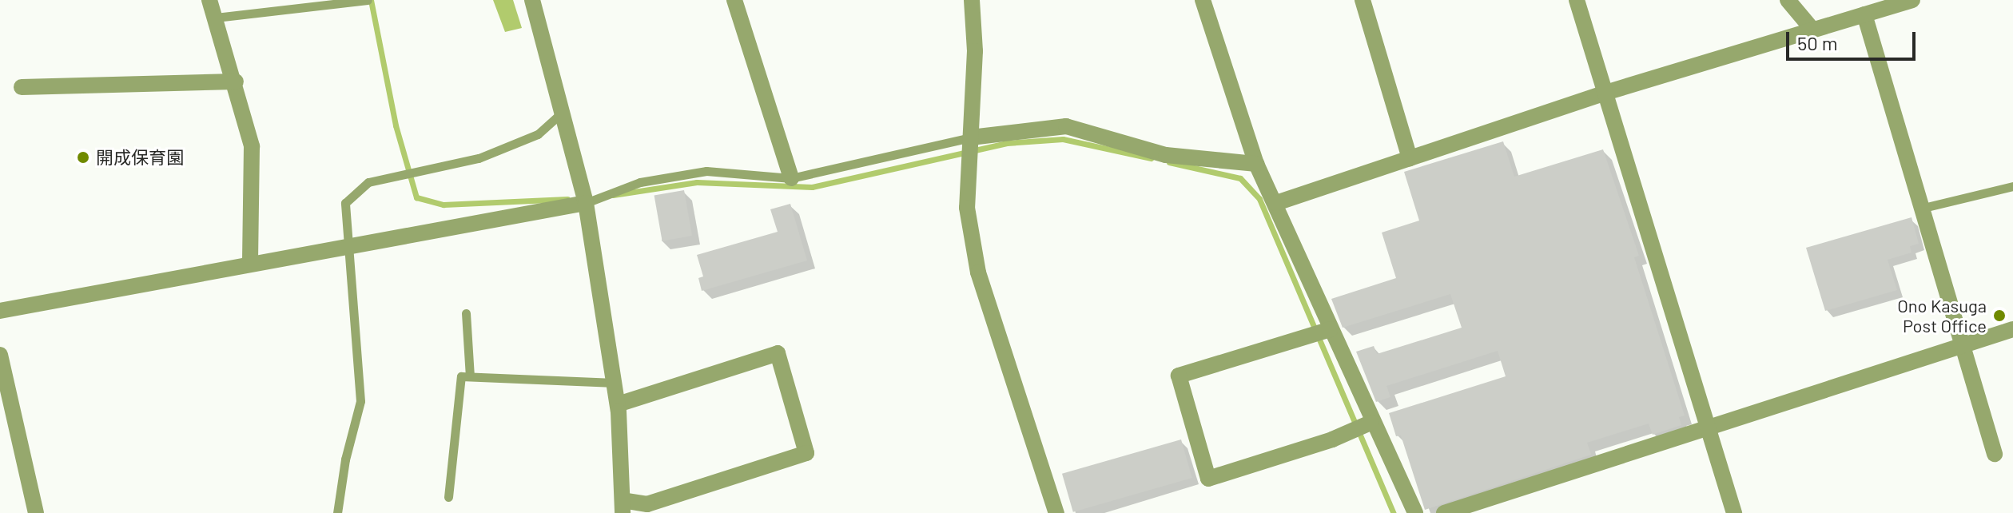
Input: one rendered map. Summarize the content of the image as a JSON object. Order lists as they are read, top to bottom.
{
  "places": ["開成保育園", "Ono Kasuga Post Office"],
  "scale_bar": "50 m"
}
